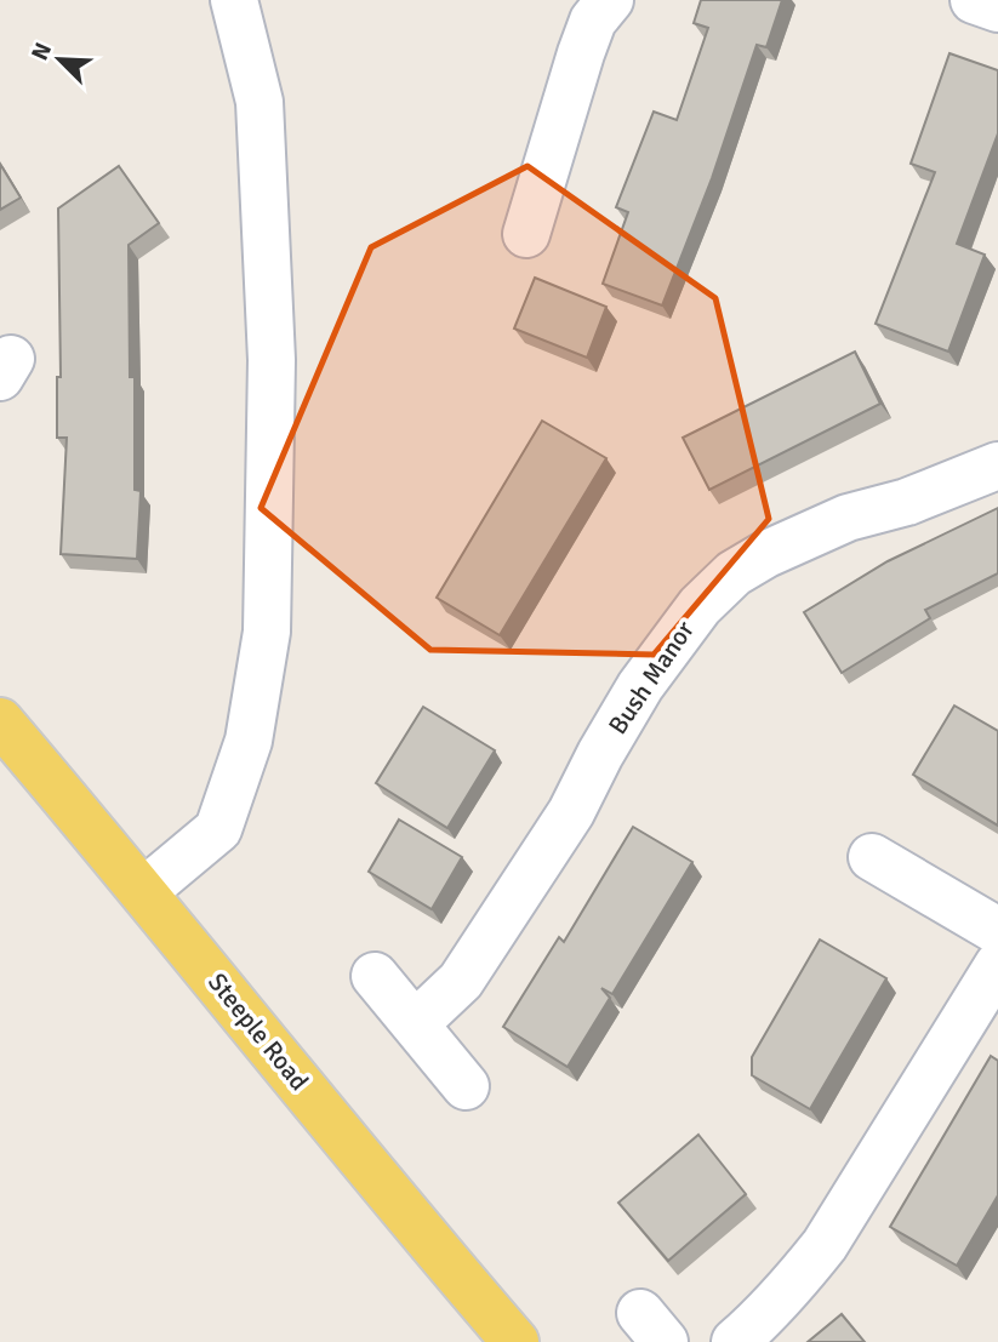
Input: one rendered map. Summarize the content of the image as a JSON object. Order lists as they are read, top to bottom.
{
  "streets": {
    "main road": ["Steeple Road"],
    "street": ["Bush Manor"]
  },
  "north": "top left"
}
